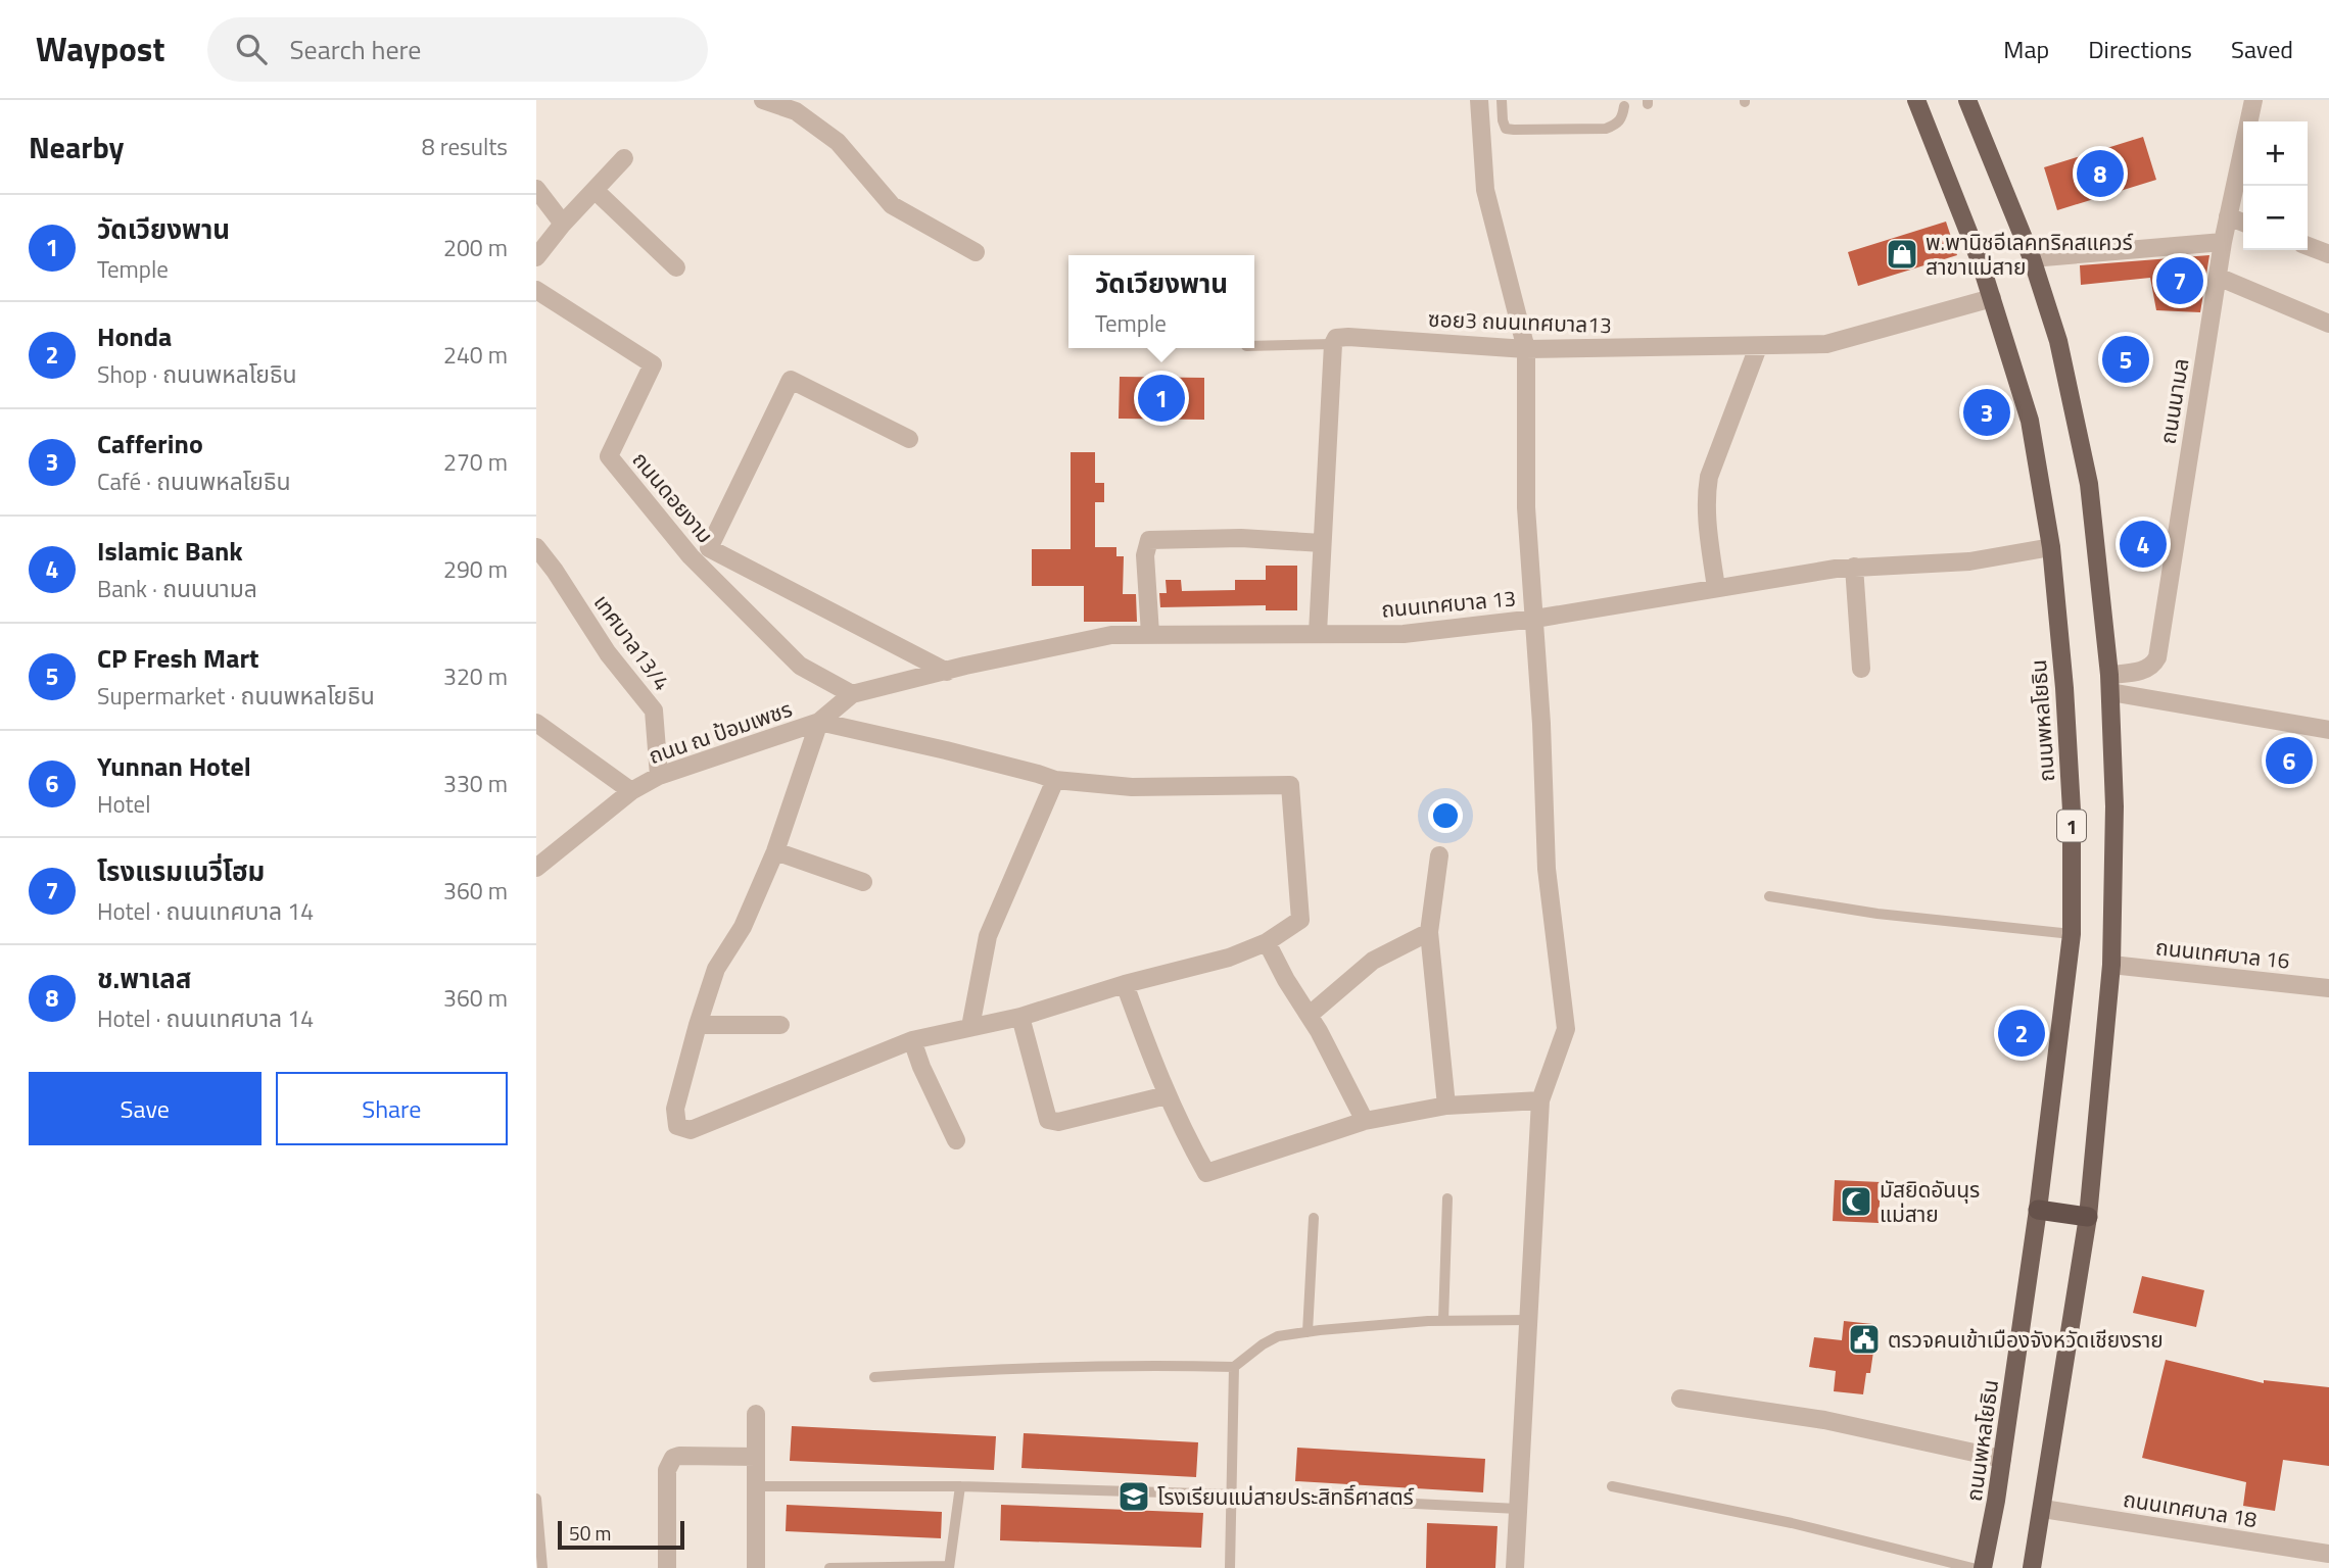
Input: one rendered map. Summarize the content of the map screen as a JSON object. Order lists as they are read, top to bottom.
{
  "streets": {
    "main road": ["ถนนพหลโยธิน", "1"],
    "street": [
      "ซอย3 ถนนเทศบาล13",
      "ถนนนามล",
      "ถนนดอยงาม",
      "ถนนเทศบาล 13",
      "เทศบาล13/4",
      "ถนน ณ ป้อมเพชร",
      "ถนนเทศบาล 16",
      "ถนนเทศบาล 18"
    ]
  },
  "crossings": [
    ["ซอย3 ถนนเทศบาล13", "ถนนพหลโยธิน"],
    ["ถนนนามล", "1"],
    ["ถนนดอยงาม", "ถนนเทศบาล 13"],
    ["ถนนดอยงาม", "ถนน ณ ป้อมเพชร"],
    ["ถนนเทศบาล 13", "ถนนพหลโยธิน"],
    ["ถนนเทศบาล 13", "ถนน ณ ป้อมเพชร"],
    ["เทศบาล13/4", "ถนน ณ ป้อมเพชร"],
    ["1", "ถนนเทศบาล 16"],
    ["1", "ถนนเทศบาล 18"]
  ],
  "places": {
    "shop": ["พ.พานิชอีเลคทริคสแควร์ สาขาแม่สาย"],
    "mosque": ["มัสยิดอันนุร แม่สาย"],
    "public building": ["ตรวจคนเข้าเมืองจังหวัดเชียงราย"],
    "school or university": ["โรงเรียนแม่สายประสิทธิ์ศาสตร์"]
  },
  "scale_bar": "50 m",
  "page": {
    "header": "Waypost",
    "search": "Search here",
    "nav": ["Map", "Directions", "Saved"],
    "heading": ["Nearby", "8 results"],
    "map_buttons": ["+", "−"],
    "pins": [
      "8",
      "7",
      "5",
      "1",
      "3",
      "4",
      "6",
      "2"
    ],
    "list": [
      {
        "mark": "1",
        "name": "วัดเวียงพาน",
        "note": "Temple",
        "value": "200 m"
      },
      {
        "mark": "2",
        "name": "Honda",
        "note": "Shop · ถนนพหลโยธิน",
        "value": "240 m"
      },
      {
        "mark": "3",
        "name": "Cafferino",
        "note": "Café · ถนนพหลโยธิน",
        "value": "270 m"
      },
      {
        "mark": "4",
        "name": "Islamic Bank",
        "note": "Bank · ถนนนามล",
        "value": "290 m"
      },
      {
        "mark": "5",
        "name": "CP Fresh Mart",
        "note": "Supermarket · ถนนพหลโยธิน",
        "value": "320 m"
      },
      {
        "mark": "6",
        "name": "Yunnan Hotel",
        "note": "Hotel",
        "value": "330 m"
      },
      {
        "mark": "7",
        "name": "โรงแรมเนวี่โฮม",
        "note": "Hotel · ถนนเทศบาล 14",
        "value": "360 m"
      },
      {
        "mark": "8",
        "name": "ช.พาเลส",
        "note": "Hotel · ถนนเทศบาล 14",
        "value": "360 m"
      }
    ],
    "popup": ["วัดเวียงพาน", "Temple"],
    "buttons": ["Save", "Share"],
    "scale": "50 m"
  }
}
